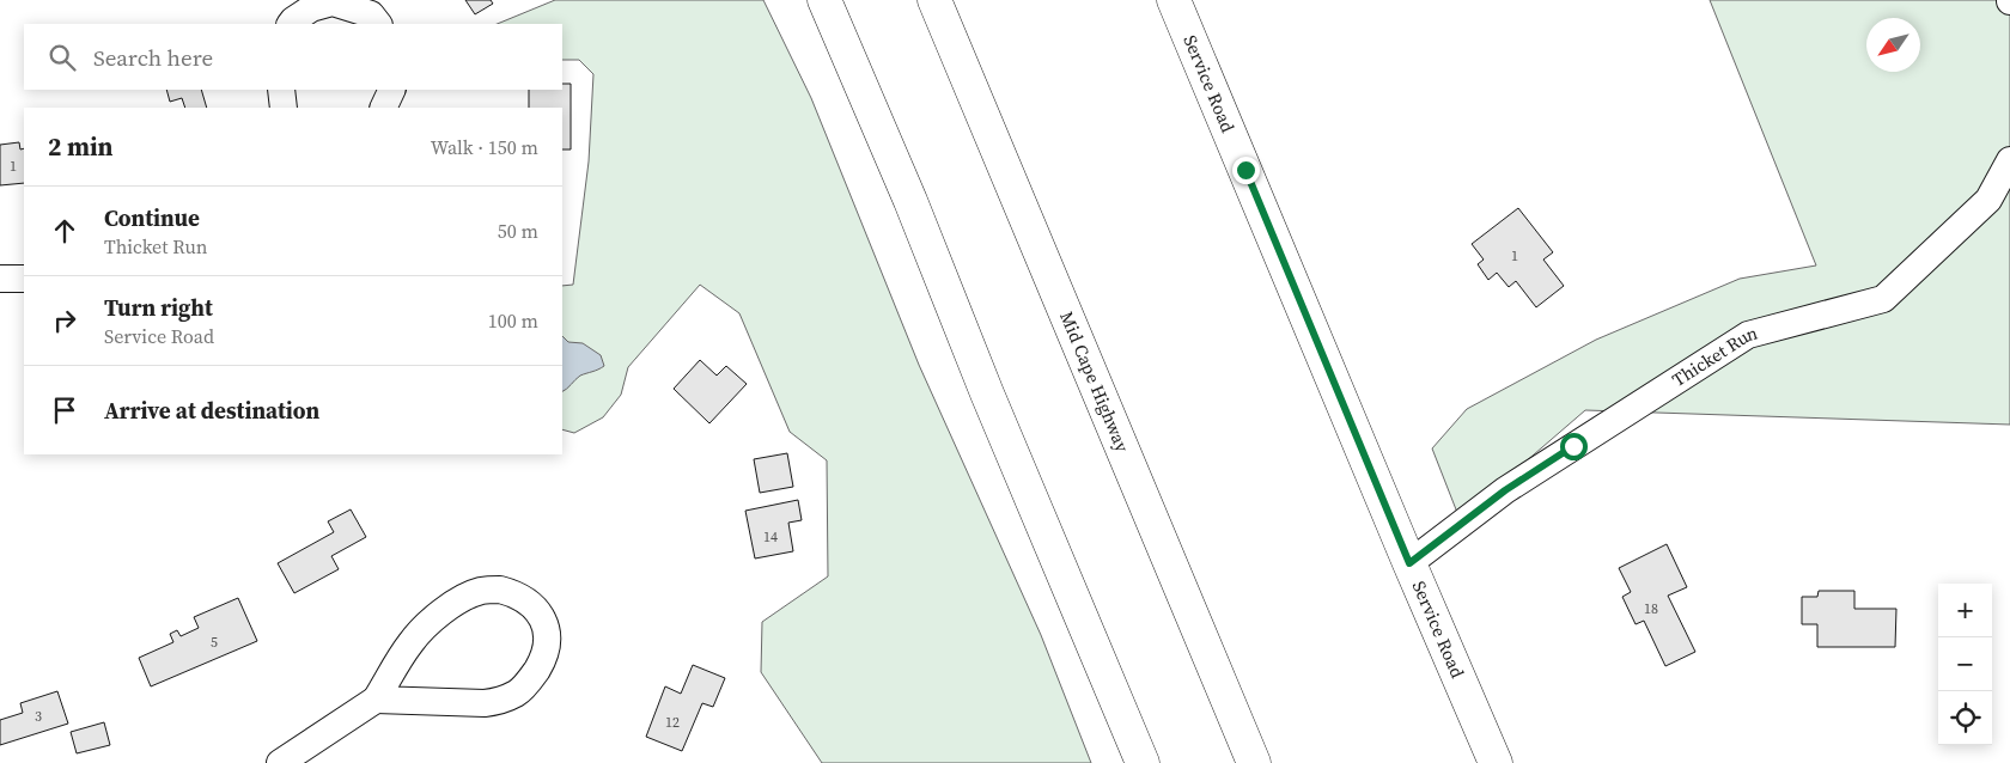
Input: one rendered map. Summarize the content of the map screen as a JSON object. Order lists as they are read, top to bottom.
{
  "streets": {
    "main road": ["Service Road", "Mid Cape Highway"],
    "street": ["Thicket Run"]
  },
  "crossings": [
    ["Service Road", "Thicket Run"]
  ],
  "house_numbers": [
    "1",
    "1",
    "14",
    "18",
    "5",
    "3",
    "12"
  ],
  "north": "bottom left",
  "page": {
    "search": "Search here",
    "heading": ["2 min", "Walk · 150 m"],
    "list": [
      ["Continue", "Thicket Run", "50 m"],
      ["Turn right", "Service Road", "100 m"],
      "Arrive at destination"
    ],
    "map_buttons": ["+", "−"]
  }
}
